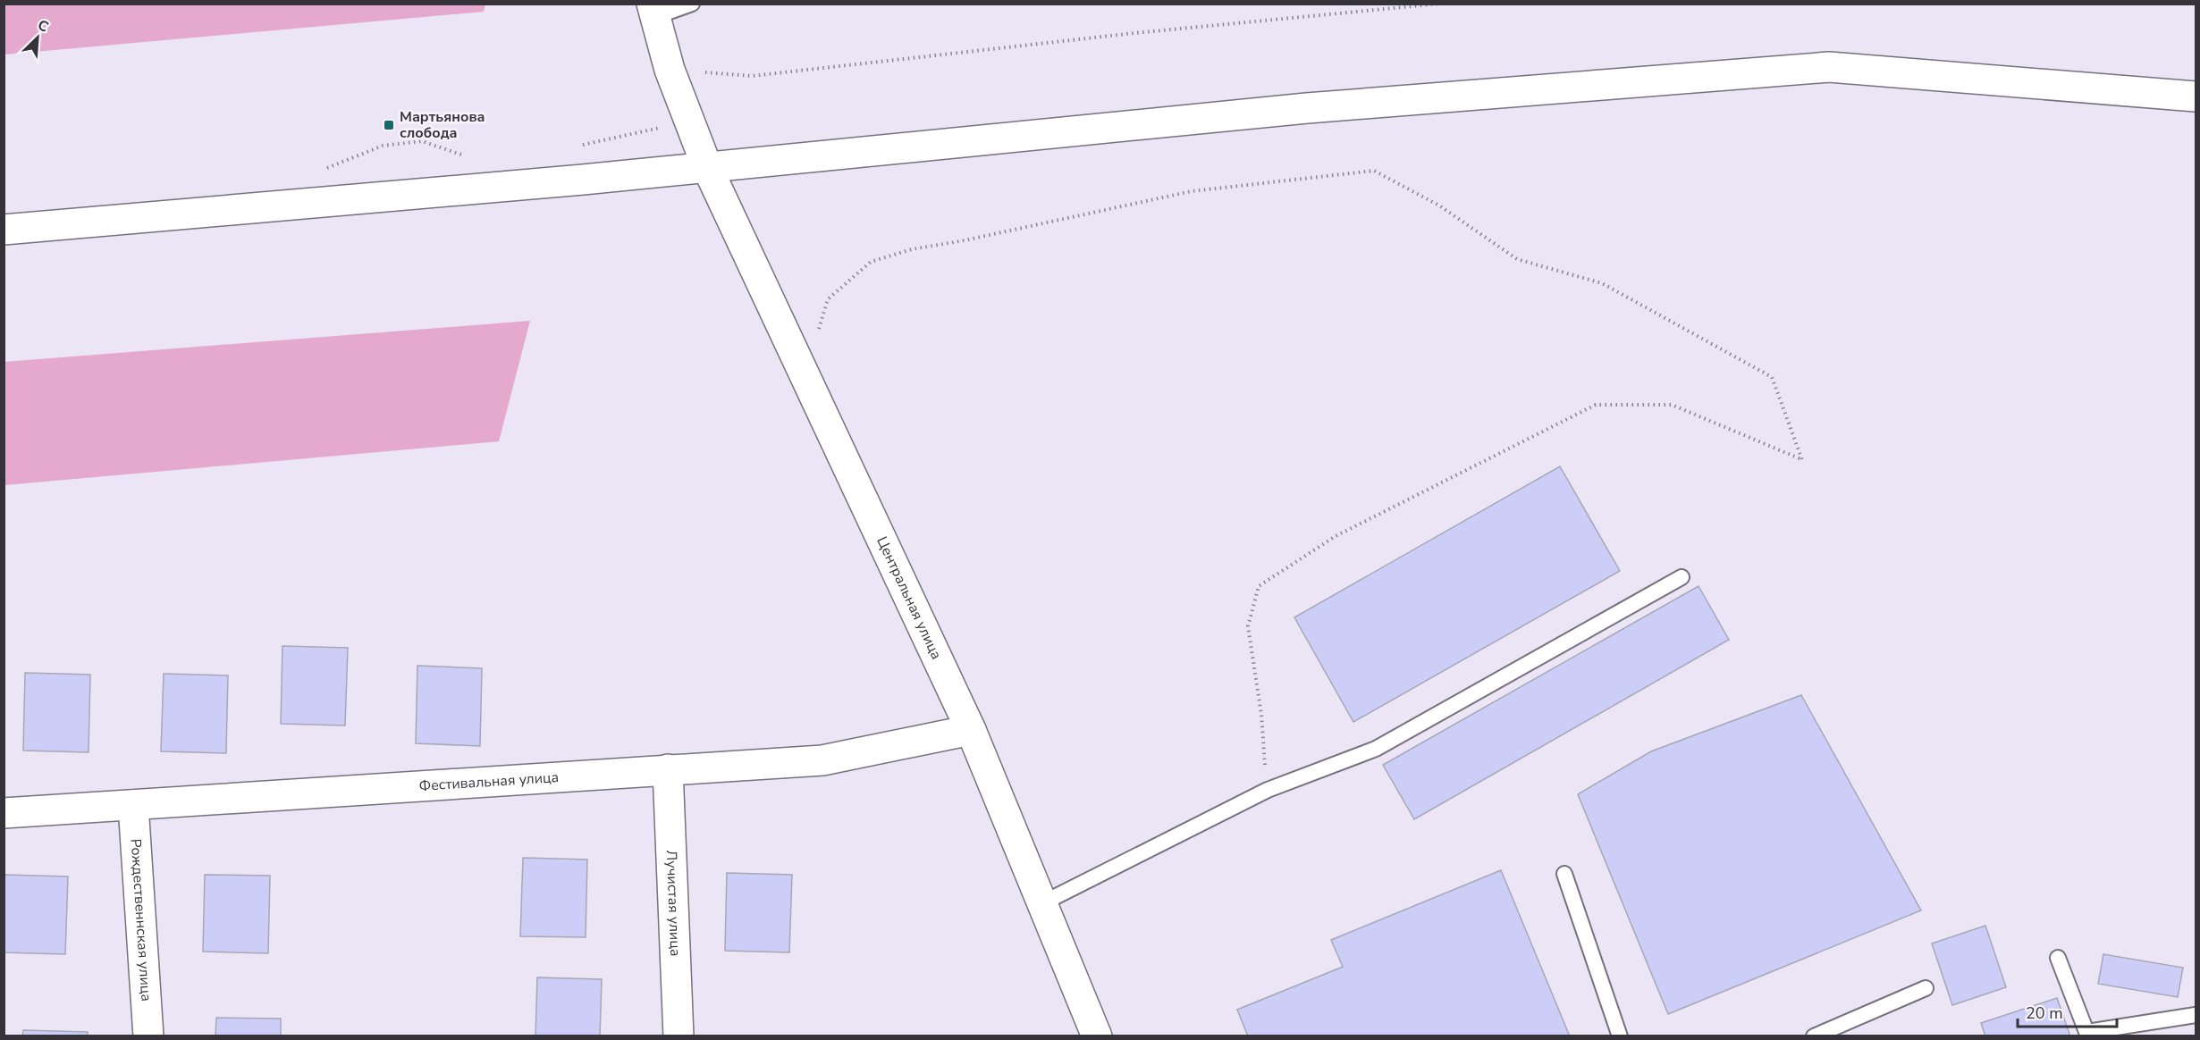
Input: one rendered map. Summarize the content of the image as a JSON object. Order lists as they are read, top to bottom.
{
  "streets": {
    "street": [
      "Центральная улица",
      "Фестивальная улица",
      "Лучистая улица",
      "Рождественнская улица"
    ]
  },
  "crossings": [
    ["Центральная улица", "Фестивальная улица"],
    ["Фестивальная улица", "Лучистая улица"],
    ["Фестивальная улица", "Рождественнская улица"]
  ],
  "places": {
    "transit": ["Мартьянова слобода"]
  },
  "scale_bar": "20 m",
  "north": "top right"
}
